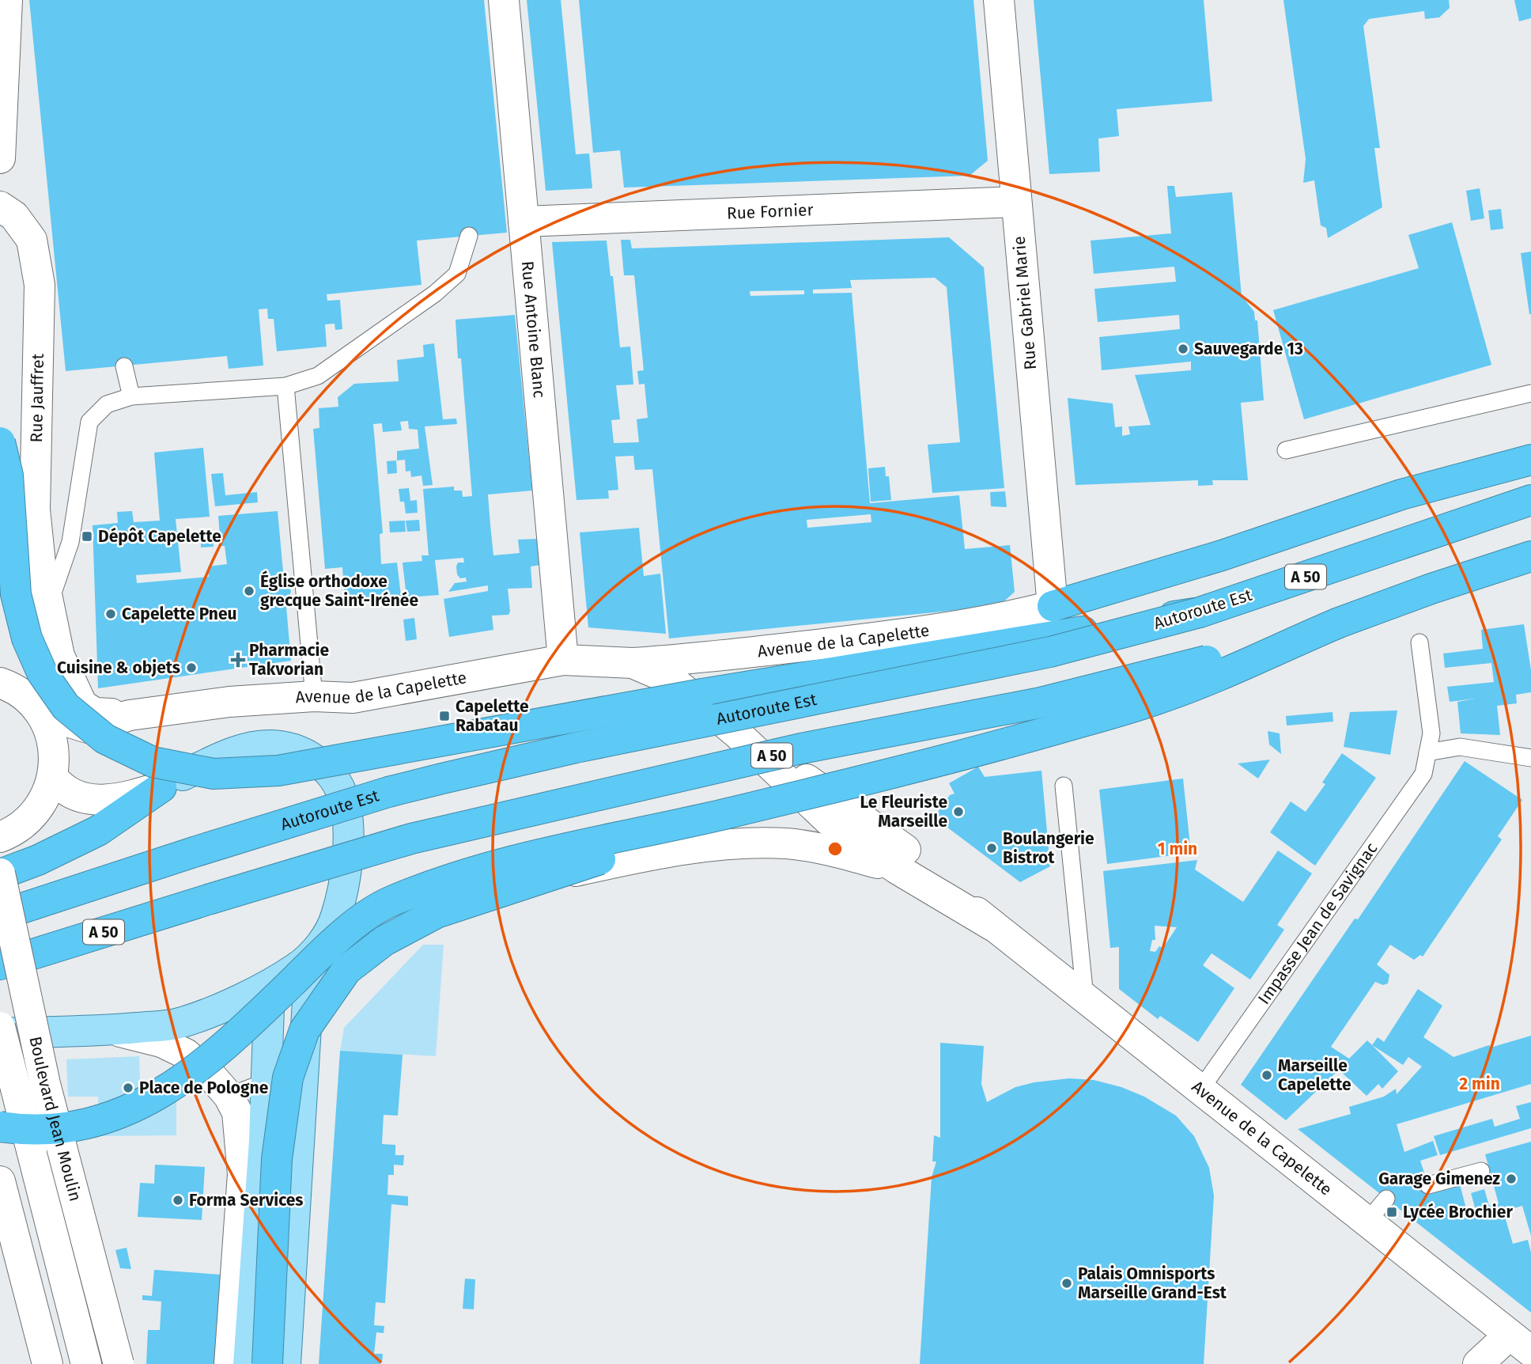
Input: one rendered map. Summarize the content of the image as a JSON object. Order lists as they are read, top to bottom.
{
  "streets": {
    "highway": ["A 50", "Autoroute Est"],
    "street": [
      "Rue Fornier",
      "Rue Gabriel Marie",
      "Rue Antoine Blanc",
      "Rue Jauffret",
      "Avenue de la Capelette",
      "Boulevard Jean Moulin"
    ],
    "lane": ["Impasse Jean de Savignac"]
  },
  "crossings": [
    ["Rue Fornier", "Rue Gabriel Marie"],
    ["Rue Fornier", "Rue Antoine Blanc"],
    ["Rue Gabriel Marie", "Avenue de la Capelette"],
    ["Rue Antoine Blanc", "Avenue de la Capelette"],
    ["Rue Jauffret", "Avenue de la Capelette"],
    ["Avenue de la Capelette", "Impasse Jean de Savignac"]
  ],
  "places": {
    "other": [
      "Sauvegarde 13",
      "Église orthodoxe grecque Saint-Irénée",
      "Capelette Pneu",
      "Cuisine & objets",
      "Le Fleuriste Marseille",
      "Boulangerie Bistrot",
      "Marseille Capelette",
      "Place de Pologne",
      "Garage Gimenez",
      "Forma Services",
      "Palais Omnisports Marseille Grand-Est"
    ],
    "transit": ["Dépôt Capelette", "Capelette Rabatau", "Lycée Brochier"],
    "health": ["Pharmacie Takvorian"]
  },
  "rings": ["1 min", "2 min"]
}
